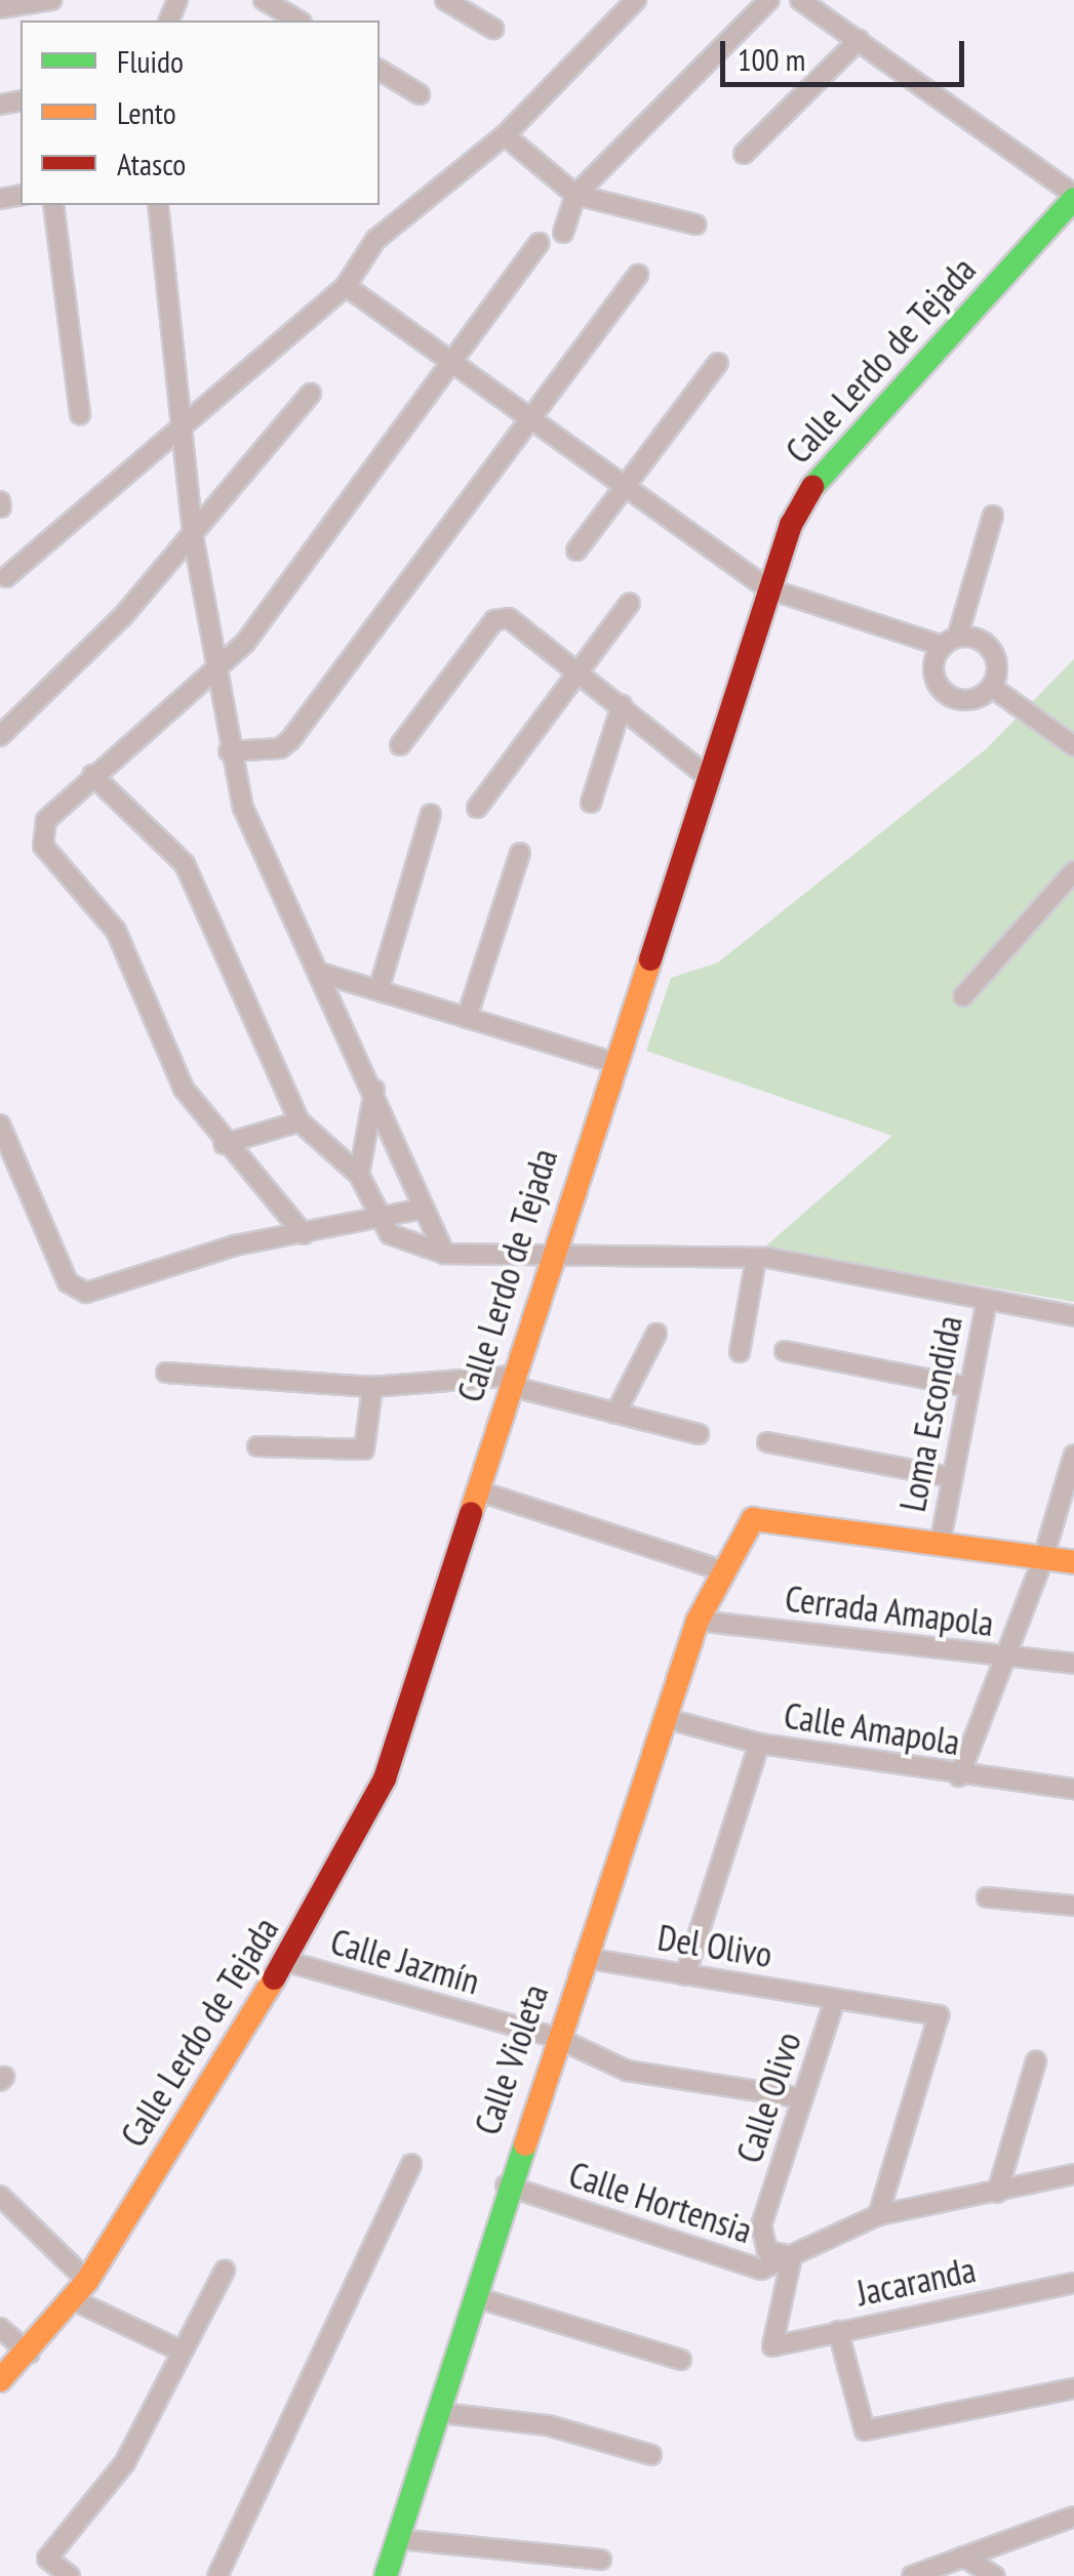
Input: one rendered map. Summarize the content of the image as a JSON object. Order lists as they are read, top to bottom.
{
  "streets": {
    "main road": ["Calle Lerdo de Tejada", "Calle Violeta"],
    "street": [
      "Loma Escondida",
      "Cerrada Amapola",
      "Calle Amapola",
      "Del Olivo",
      "Calle Jazmín",
      "Calle Olivo",
      "Calle Hortensia",
      "Jacaranda"
    ]
  },
  "crossings": [
    ["Calle Lerdo de Tejada", "Calle Jazmín"],
    ["Loma Escondida", "Calle Violeta"],
    ["Cerrada Amapola", "Calle Violeta"],
    ["Calle Amapola", "Calle Violeta"],
    ["Del Olivo", "Calle Violeta"],
    ["Del Olivo", "Calle Olivo"],
    ["Del Olivo", "Calle Hortensia"],
    ["Calle Jazmín", "Calle Violeta"],
    ["Calle Jazmín", "Calle Olivo"],
    ["Calle Violeta", "Calle Hortensia"],
    ["Calle Olivo", "Calle Hortensia"],
    ["Calle Olivo", "Jacaranda"],
    ["Calle Hortensia", "Jacaranda"]
  ],
  "legend": ["Fluido", "Lento", "Atasco"],
  "scale_bar": "100 m"
}
